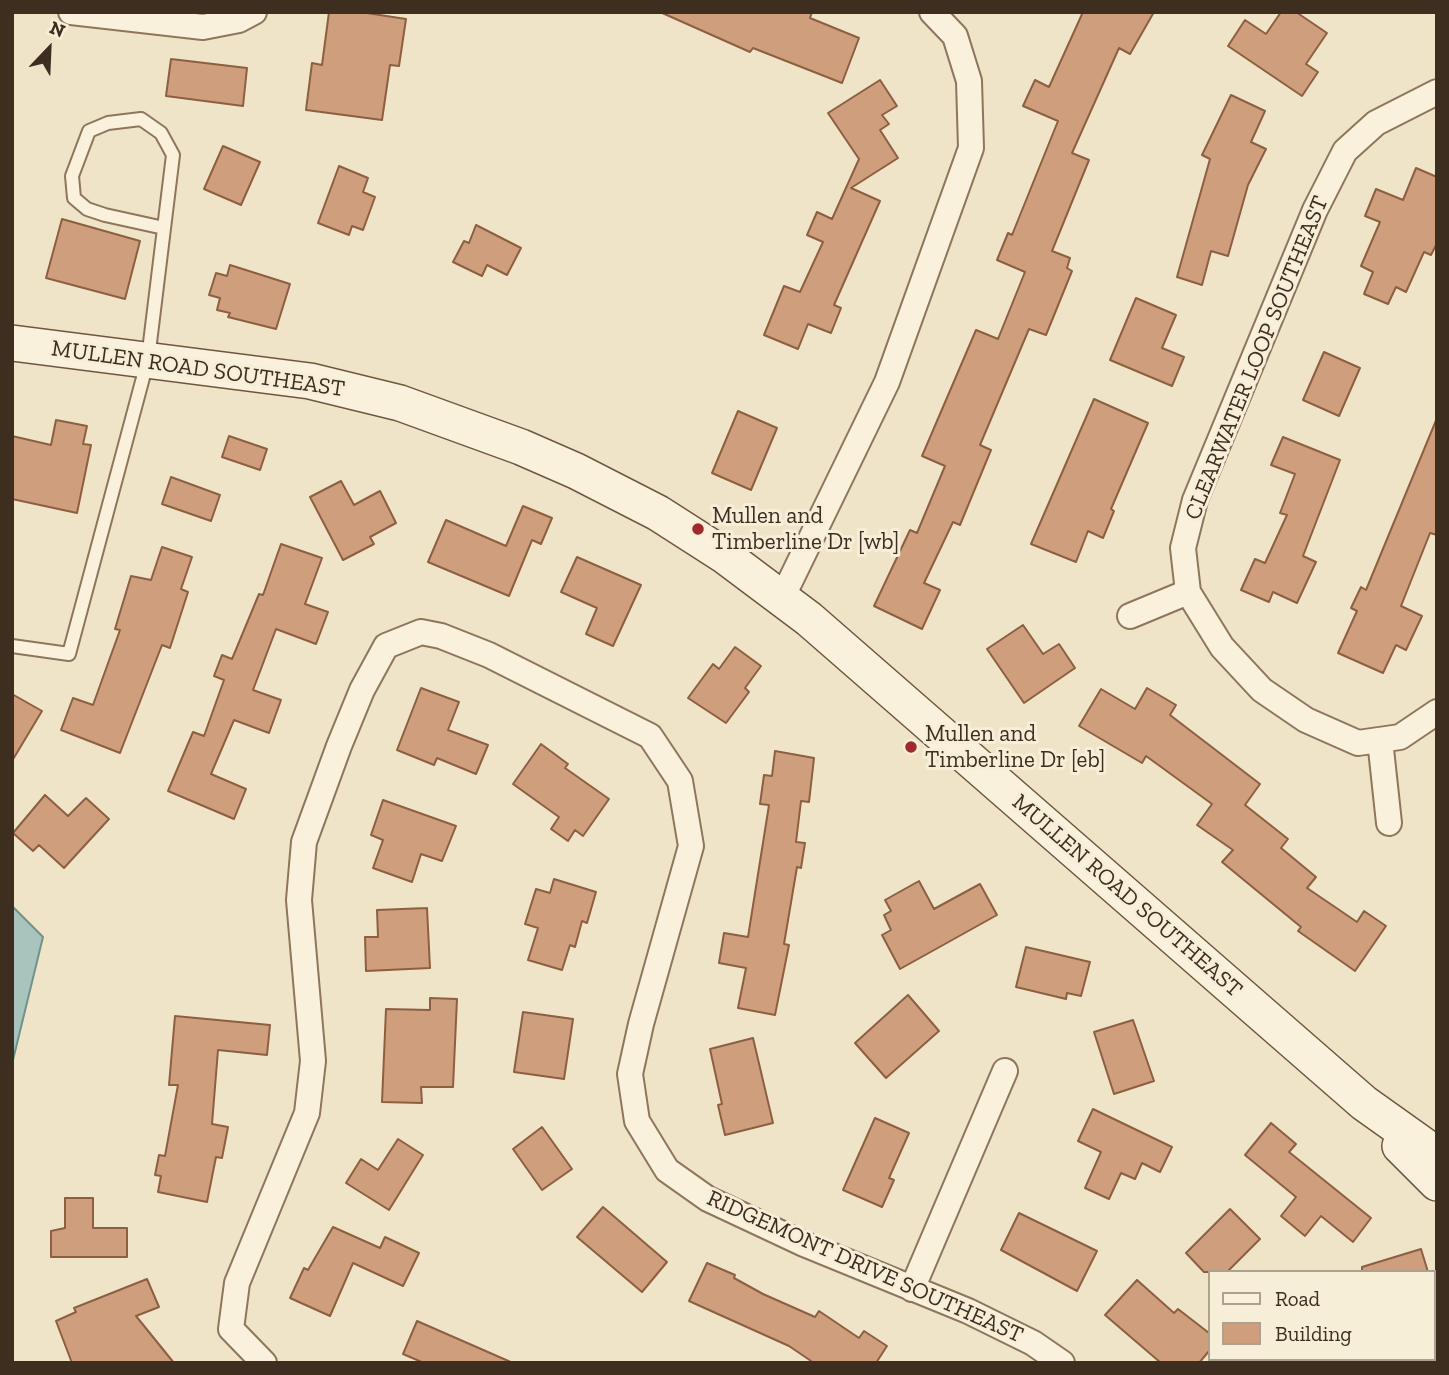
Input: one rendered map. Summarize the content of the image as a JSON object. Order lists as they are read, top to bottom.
{
  "streets": {
    "street": ["CLEARWATER LOOP SOUTHEAST", "MULLEN ROAD SOUTHEAST", "RIDGEMONT DRIVE SOUTHEAST"]
  },
  "places": ["Mullen and Timberline Dr [wb]", "Mullen and Timberline Dr [eb]"],
  "legend": ["Road", "Building"],
  "north": "top right"
}
